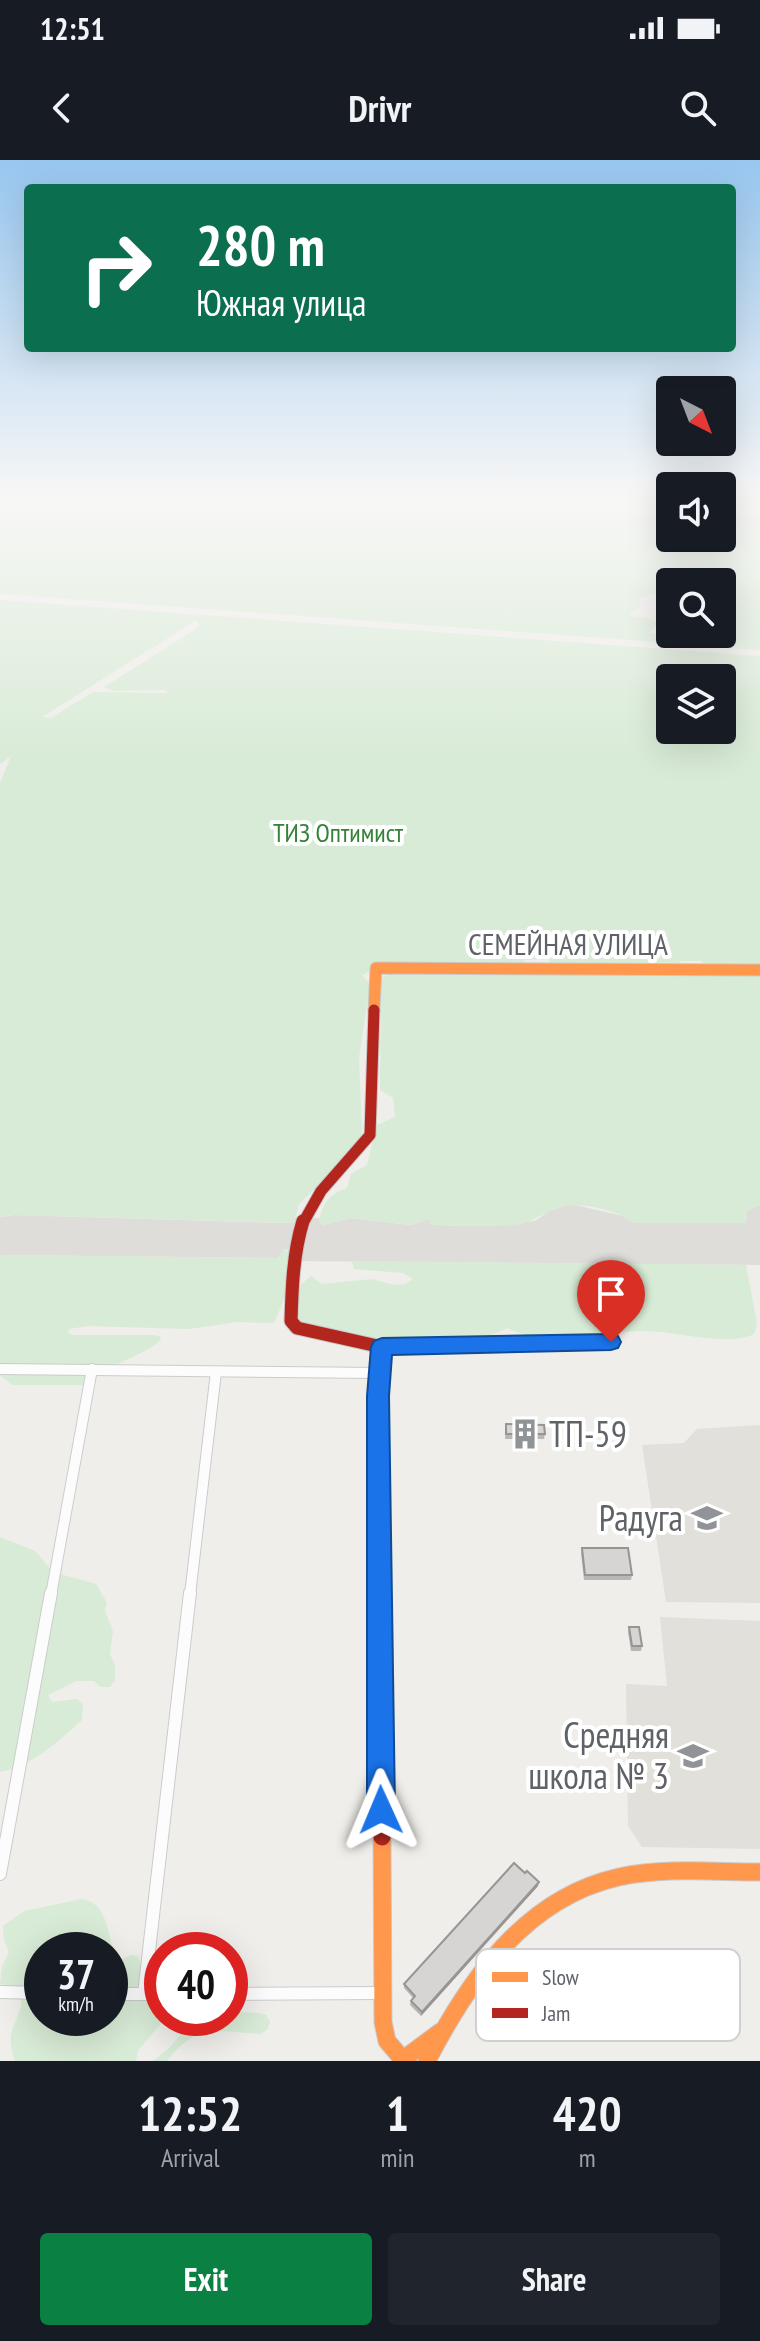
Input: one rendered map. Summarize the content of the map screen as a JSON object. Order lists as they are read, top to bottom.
{
  "streets": {
    "street": ["СЕМЕЙНАЯ УЛИЦА"]
  },
  "parks": ["ТИЗ Оптимист"],
  "places": {
    "building": ["ТП-59"],
    "school or university": ["Радуга", "Средняя школа № 3"]
  },
  "legend": ["Slow", "Jam"],
  "north": "bottom right",
  "page": {
    "status": "12:51",
    "header": "Drivr",
    "turn": ["280 m", "Южная улица"],
    "speed": "37 km/h",
    "limit": "40",
    "eta": [
      "12:52",
      "Arrival",
      "1",
      "min",
      "420",
      "m"
    ],
    "buttons": ["Exit", "Share"]
  }
}
